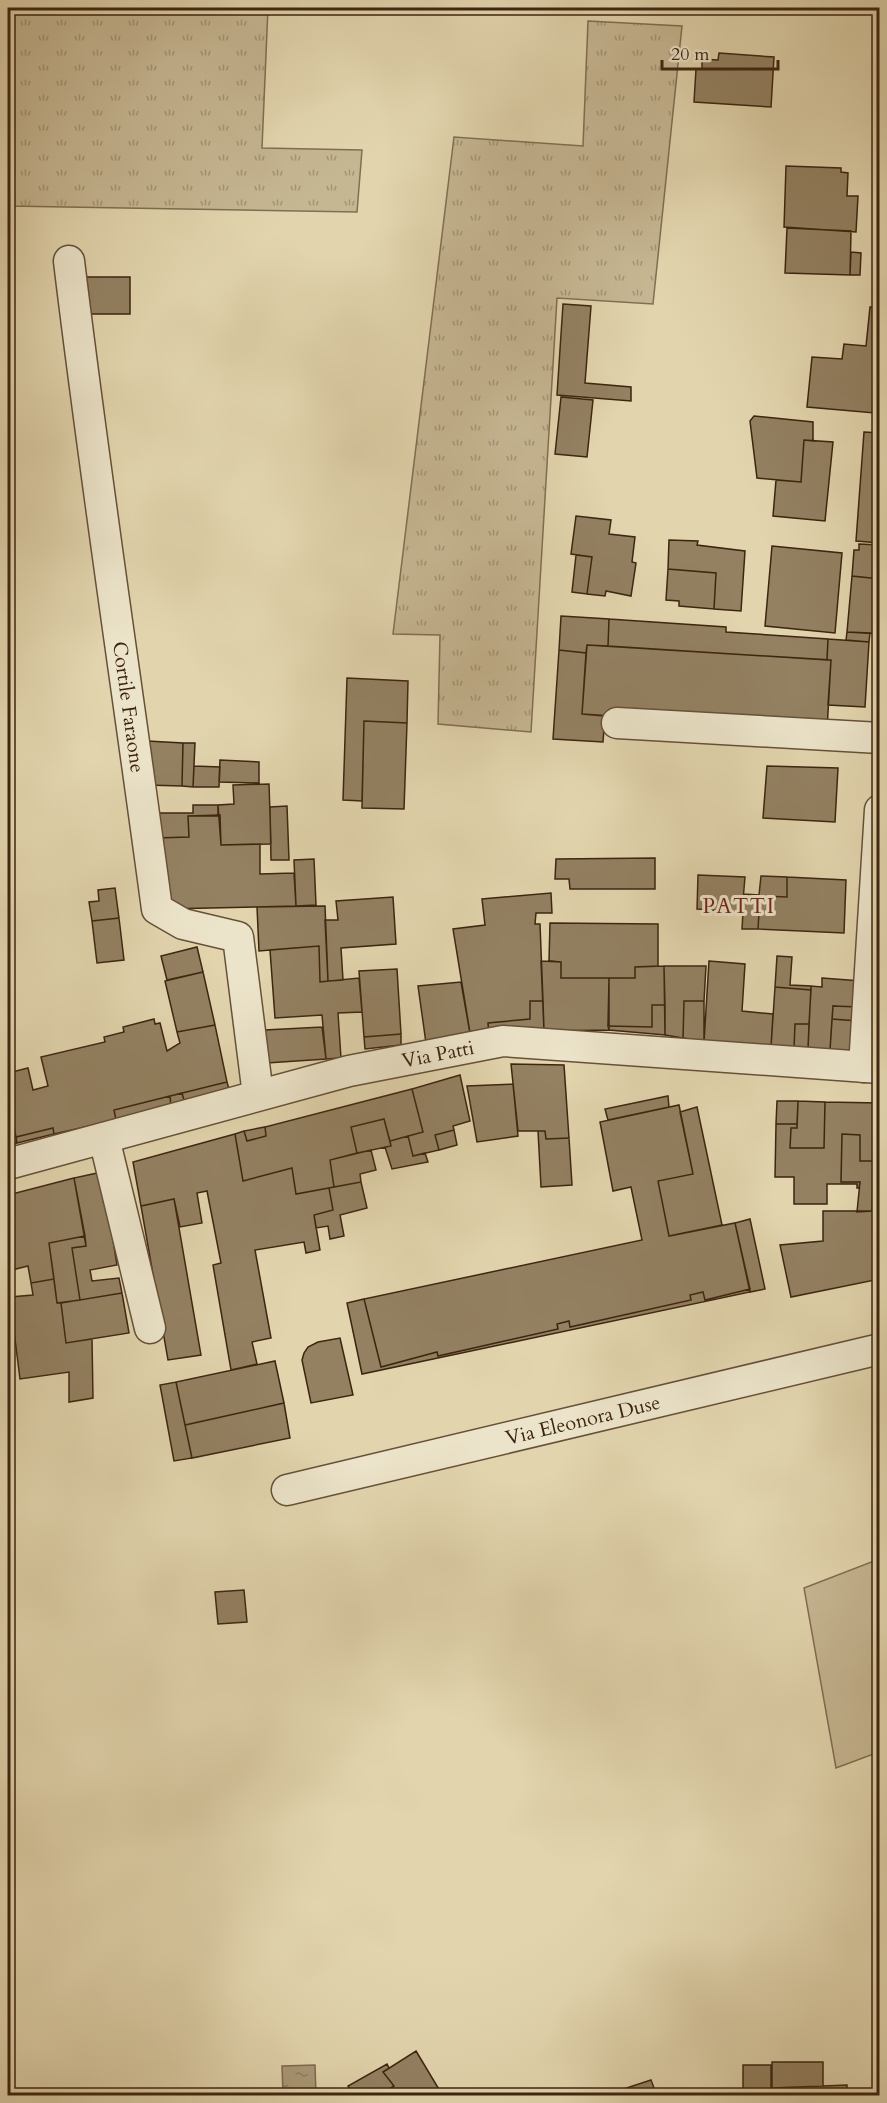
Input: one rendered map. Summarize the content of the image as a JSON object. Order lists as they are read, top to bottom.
{
  "streets": {
    "street": ["Cortile Faraone", "Via Patti", "Via Eleonora Duse"]
  },
  "crossings": [
    ["Cortile Faraone", "Via Patti"]
  ],
  "districts": ["PATTI"],
  "scale_bar": "20 m"
}
